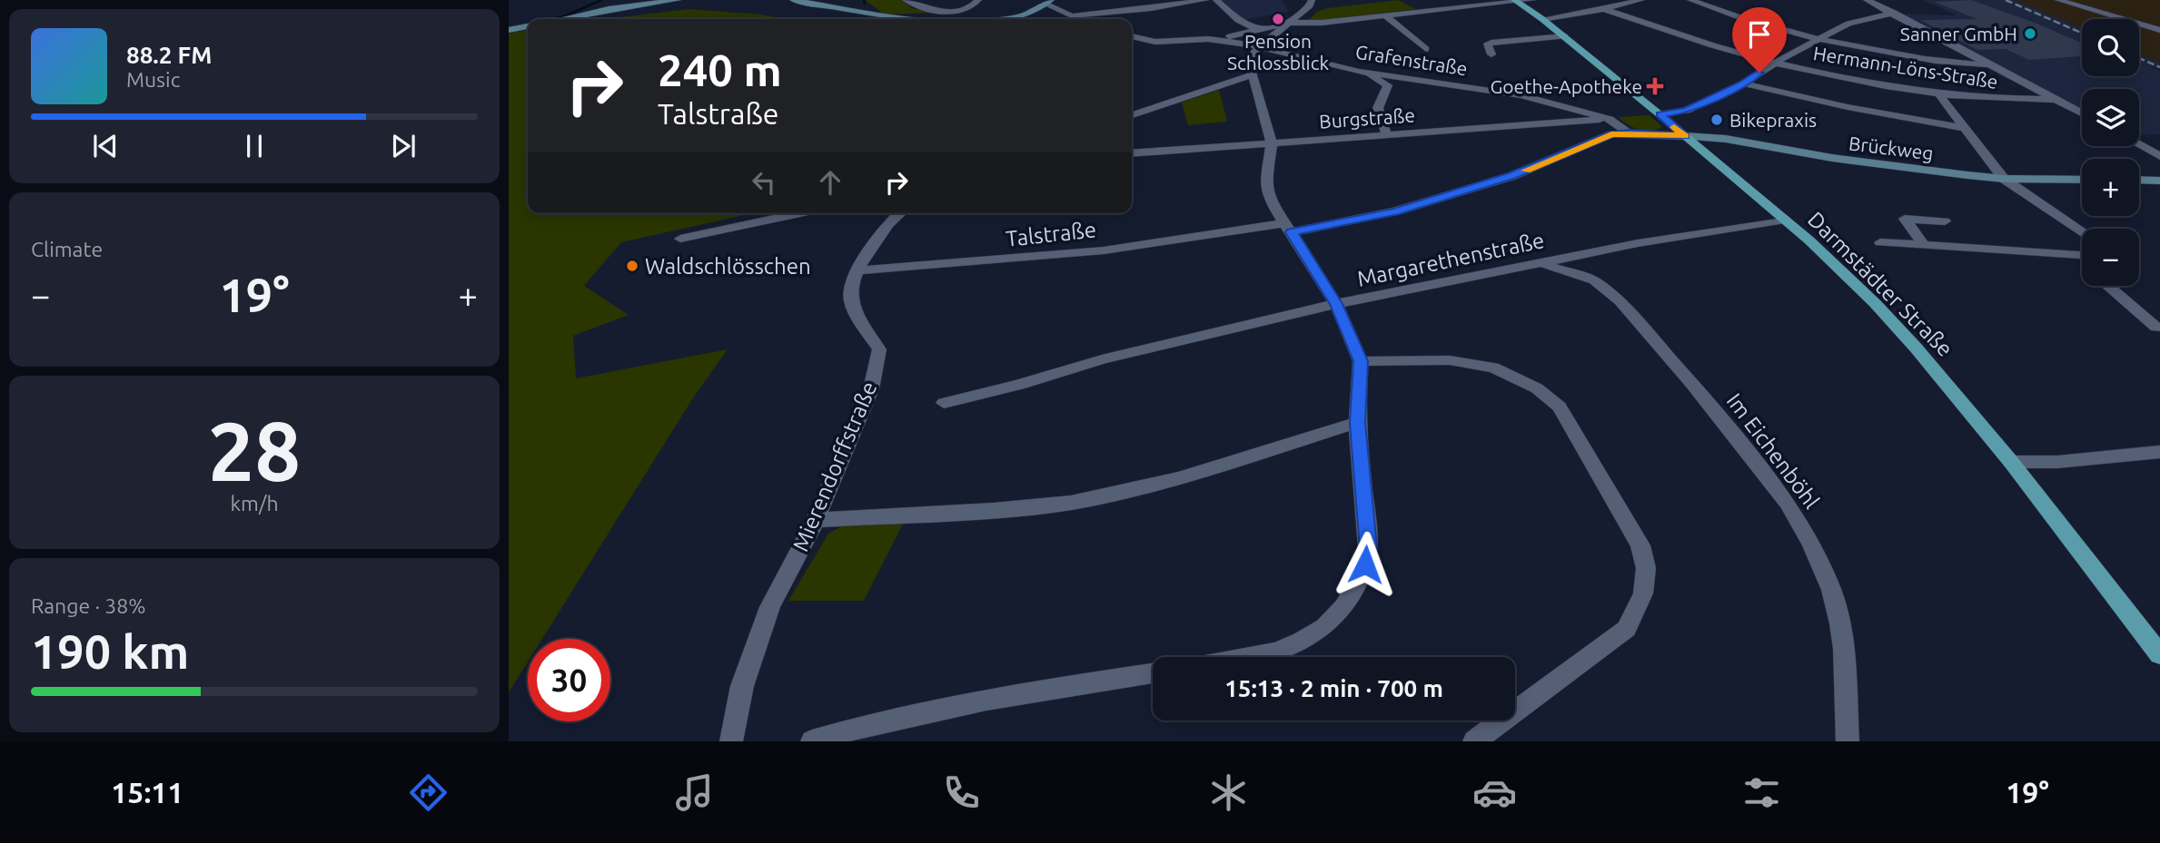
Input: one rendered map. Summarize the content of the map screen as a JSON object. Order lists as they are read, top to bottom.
{
  "streets": {
    "main road": ["Brückweg", "Darmstädter Straße"],
    "street": [
      "Grafenstraße",
      "Hermann-Löns-Straße",
      "Burgstraße",
      "Talstraße",
      "Margarethenstraße",
      "Im Eichenböhl",
      "Mierendorffstraße"
    ]
  },
  "crossings": [
    ["Grafenstraße", "Burgstraße"],
    ["Grafenstraße", "Talstraße"],
    ["Brückweg", "Talstraße"],
    ["Brückweg", "Darmstädter Straße"],
    ["Talstraße", "Darmstädter Straße"],
    ["Talstraße", "Mierendorffstraße"],
    ["Margarethenstraße", "Darmstädter Straße"],
    ["Margarethenstraße", "Im Eichenböhl"]
  ],
  "places": {
    "other": [
      "Pension Schlossblick",
      "Sanner GmbH",
      "Bikepraxis",
      "Waldschlösschen"
    ],
    "health": ["Goethe-Apotheke"]
  },
  "page": {
    "map_buttons": ["+", "−"],
    "turn": ["240 m", "Talstraße"],
    "song": ["88.2 FM", "Music"],
    "tile": [
      "Climate",
      ["28", "km/h"],
      ["Range · 38%", "190 km"]
    ],
    "heat": ["−", "19°", "+"],
    "limit": "30",
    "trip": "15:13 · 2 min · 700 m",
    "tabs": ["15:11", "19°"]
  }
}
